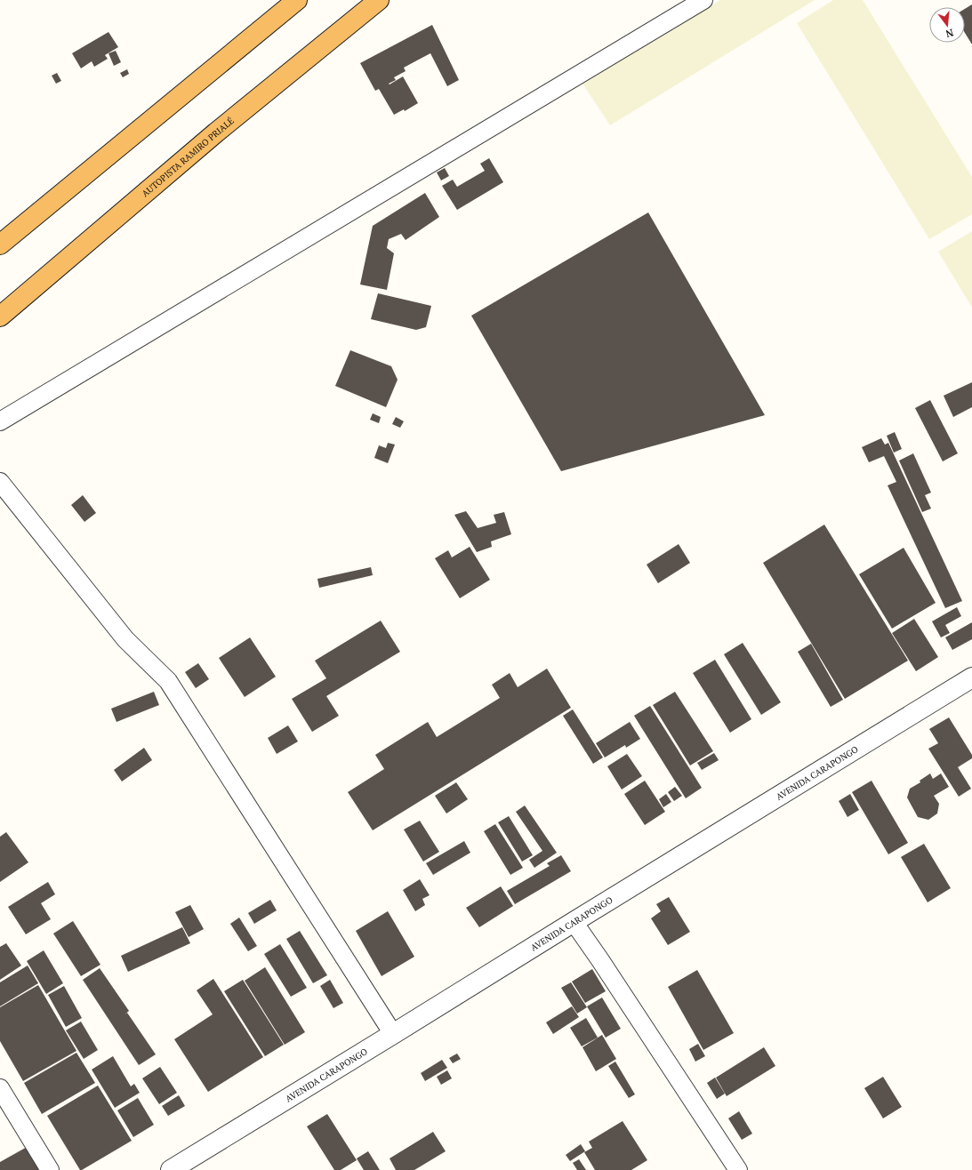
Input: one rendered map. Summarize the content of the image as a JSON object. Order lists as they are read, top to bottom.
{
  "streets": {
    "highway": ["AUTOPISTA RAMIRO PRIALÉ"],
    "street": ["AVENIDA CARAPONGO"]
  },
  "north": "bottom"
}
